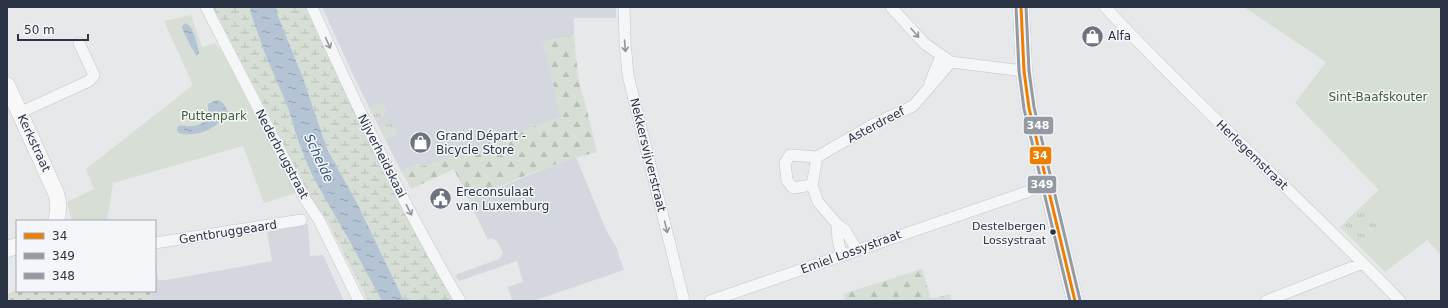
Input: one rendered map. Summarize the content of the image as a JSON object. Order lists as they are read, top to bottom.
{
  "streets": {
    "main road": ["Kerkstraat"],
    "street": [
      "Asterdreef",
      "Nederbrugstraat",
      "Nekkersvijverstraat",
      "Herlegemstraat",
      "Nijverheidskaai",
      "Gentbruggeaard",
      "Emiel Lossystraat"
    ]
  },
  "one_way": ["Nekkersvijverstraat", "Nijverheidskaai"],
  "water": ["Schelde"],
  "parks": ["Sint-Baafskouter", "Puttenpark"],
  "places": {
    "shop": ["Alfa", "Grand Départ - Bicycle Store"],
    "public building": ["Ereconsulaat van Luxemburg"],
    "other": ["Destelbergen Lossystraat"]
  },
  "lines": ["transit line 34", "transit line 349", "transit line 348"],
  "legend": ["34", "349", "348"],
  "scale_bar": "50 m"
}
